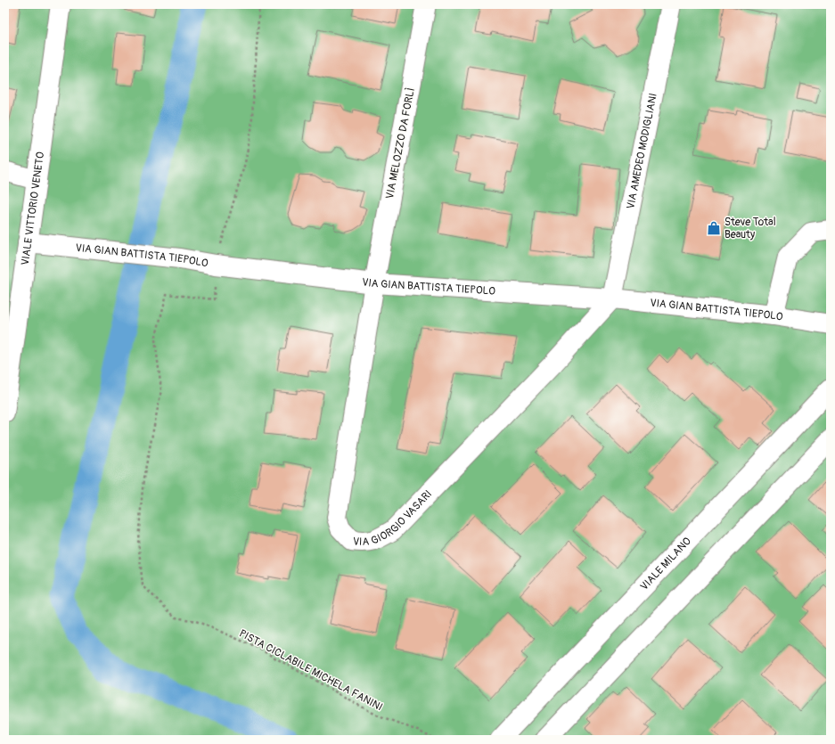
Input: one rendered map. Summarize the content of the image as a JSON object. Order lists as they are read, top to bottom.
{
  "streets": {
    "street": [
      "VIA MELOZZO DA FORLÌ",
      "VIA AMEDEO MODIGLIANI",
      "VIALE VITTORIO VENETO",
      "VIA GIAN BATTISTA TIEPOLO",
      "VIA GIORGIO VASARI",
      "VIALE MILANO"
    ],
    "path": ["PISTA CICLABILE MICHELA FANINI"]
  },
  "crossings": [
    ["VIA MELOZZO DA FORLÌ", "VIA GIAN BATTISTA TIEPOLO"],
    ["VIA MELOZZO DA FORLÌ", "VIA GIORGIO VASARI"],
    ["VIA AMEDEO MODIGLIANI", "VIA GIAN BATTISTA TIEPOLO"],
    ["VIA AMEDEO MODIGLIANI", "VIA GIORGIO VASARI"],
    ["VIALE VITTORIO VENETO", "VIA GIAN BATTISTA TIEPOLO"],
    ["VIA GIAN BATTISTA TIEPOLO", "VIA GIORGIO VASARI"],
    ["VIA GIAN BATTISTA TIEPOLO", "PISTA CICLABILE MICHELA FANINI"]
  ],
  "places": {
    "shop": ["Steve Total Beauty"]
  }
}
